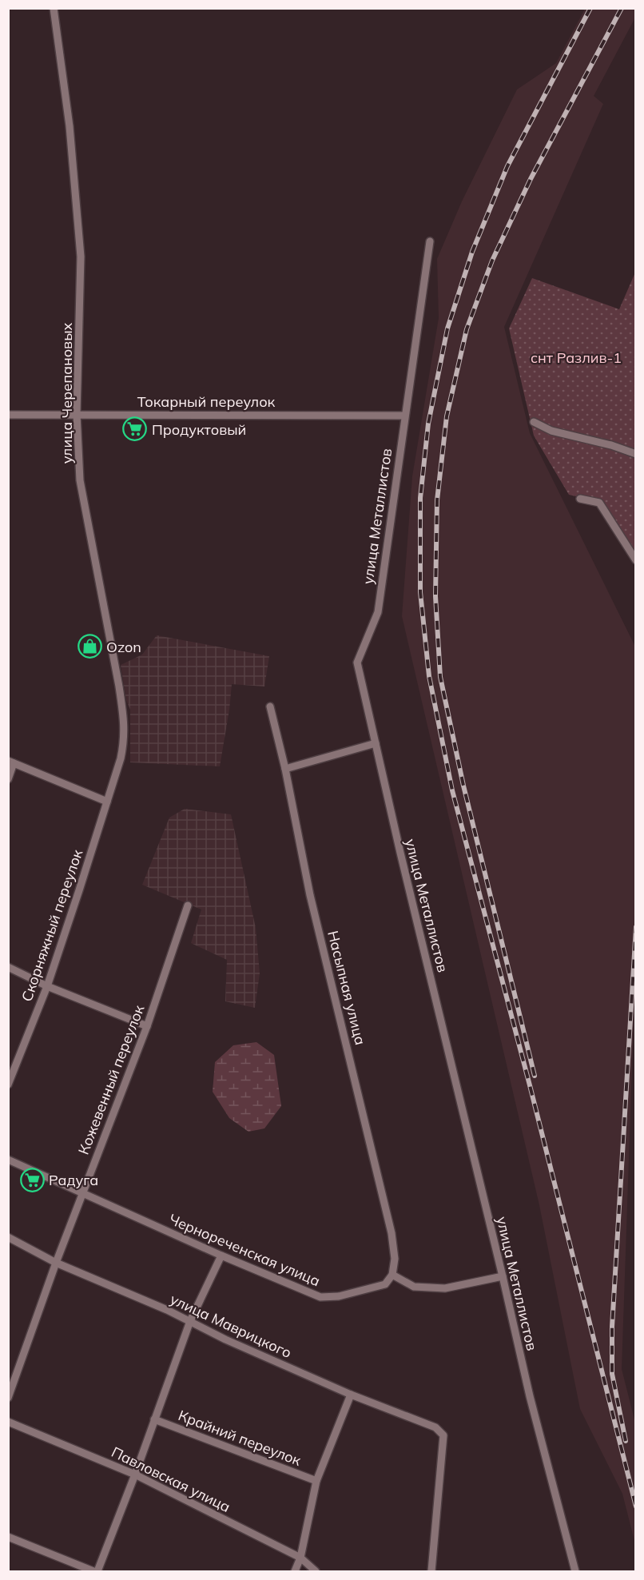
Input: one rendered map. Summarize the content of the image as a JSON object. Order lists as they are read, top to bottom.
{
  "streets": {
    "street": [
      "улица Черепановых",
      "Токарный переулок",
      "улица Металлистов",
      "Скорняжный переулок",
      "Насыпная улица",
      "Кожевенный переулок",
      "Чернореченская улица",
      "улица Маврицкого",
      "Крайний переулок",
      "Павловская улица"
    ]
  },
  "crossings": [
    ["улица Черепановых", "Токарный переулок"],
    ["улица Черепановых", "Скорняжный переулок"],
    ["Токарный переулок", "улица Металлистов"],
    ["Насыпная улица", "Чернореченская улица"],
    ["Кожевенный переулок", "Чернореченская улица"],
    ["Кожевенный переулок", "улица Маврицкого"]
  ],
  "parks": ["снт Разлив-1"],
  "places": {
    "supermarket": ["Продуктовый", "Радуга"],
    "shop": ["Ozon"]
  }
}
